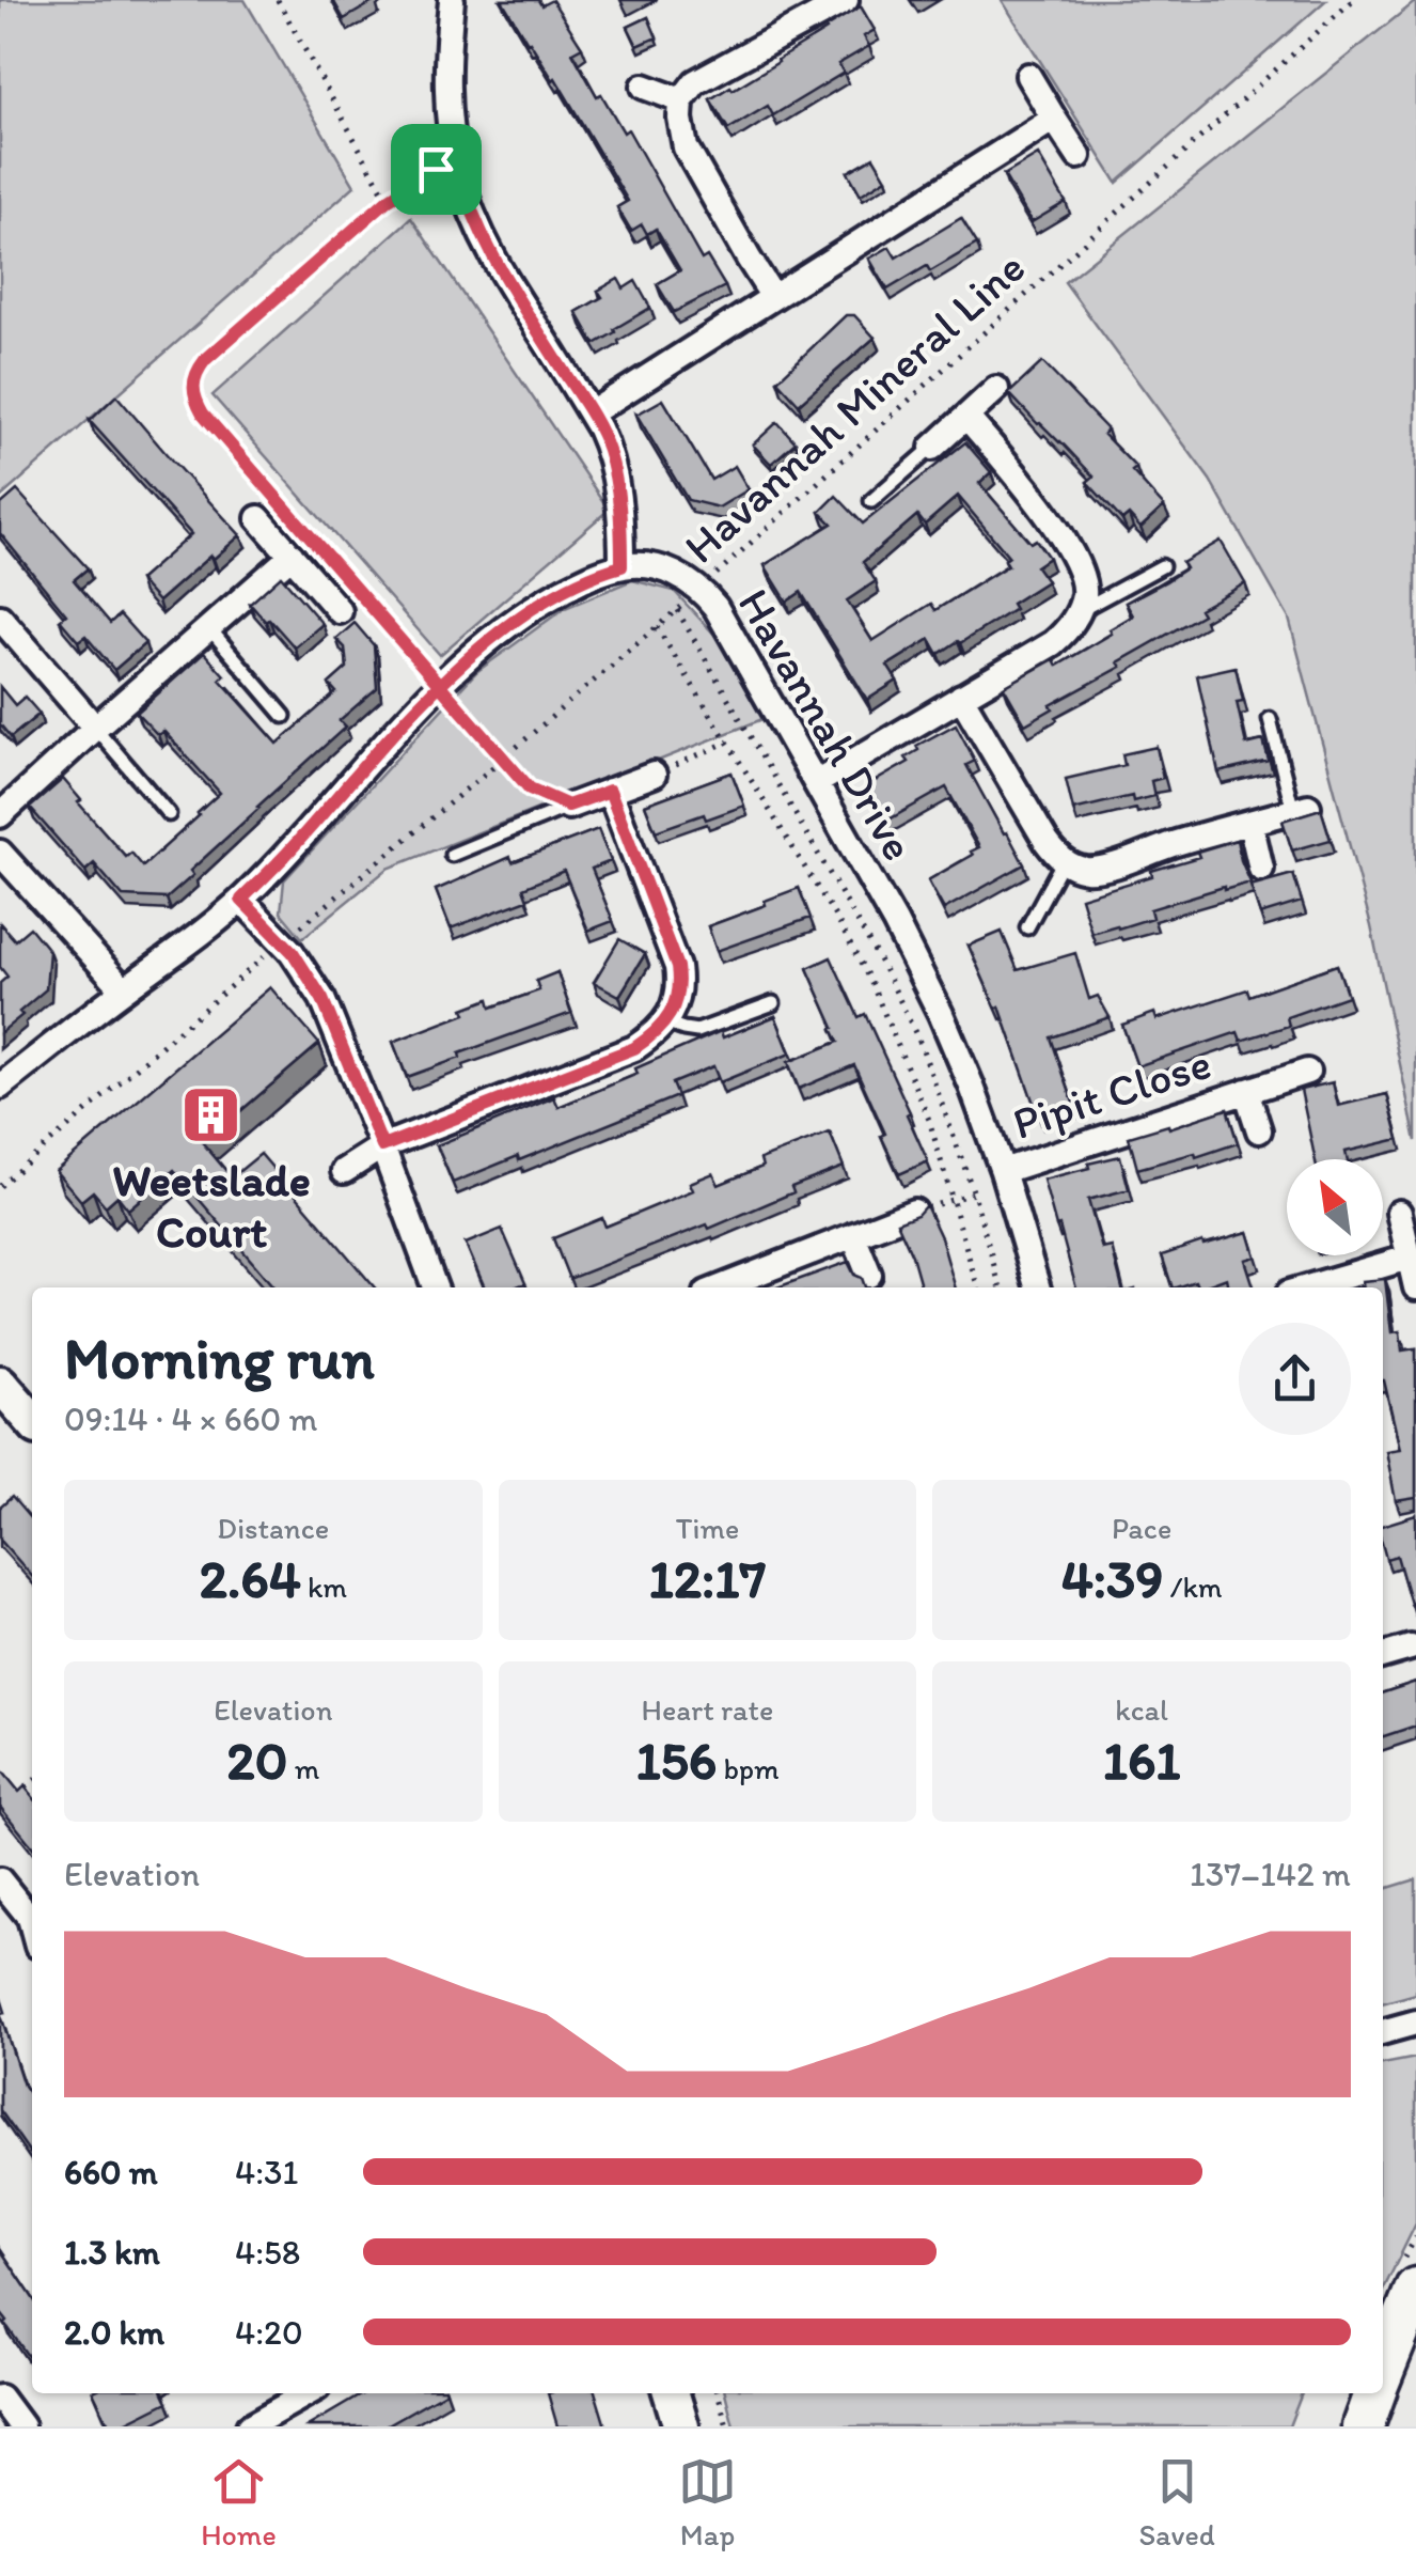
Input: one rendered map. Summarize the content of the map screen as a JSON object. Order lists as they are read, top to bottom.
{
  "streets": {
    "street": ["Havannah Drive", "Pipit Close"],
    "path": ["Havannah Mineral Line"]
  },
  "crossings": [
    ["Havannah Mineral Line", "Havannah Drive"],
    ["Havannah Drive", "Pipit Close"]
  ],
  "places": {
    "building": ["Weetslade Court"]
  },
  "north": "top left",
  "page": {
    "heading": ["Morning run", "09:14 · 4 × 660 m"],
    "stats": [
      ["Distance", "2.64 km"],
      ["Time", "12:17"],
      ["Pace", "4:39 /km"],
      ["Elevation", "20 m"],
      ["Heart rate", "156 bpm"],
      ["kcal", "161"]
    ],
    "chart": ["Elevation", "137–142 m"],
    "list": [
      {
        "name": "660 m",
        "note": "4:31"
      },
      {
        "name": "1.3 km",
        "note": "4:58"
      },
      {
        "name": "2.0 km",
        "note": "4:20"
      }
    ],
    "tabs": ["Home", "Map", "Saved"]
  }
}
